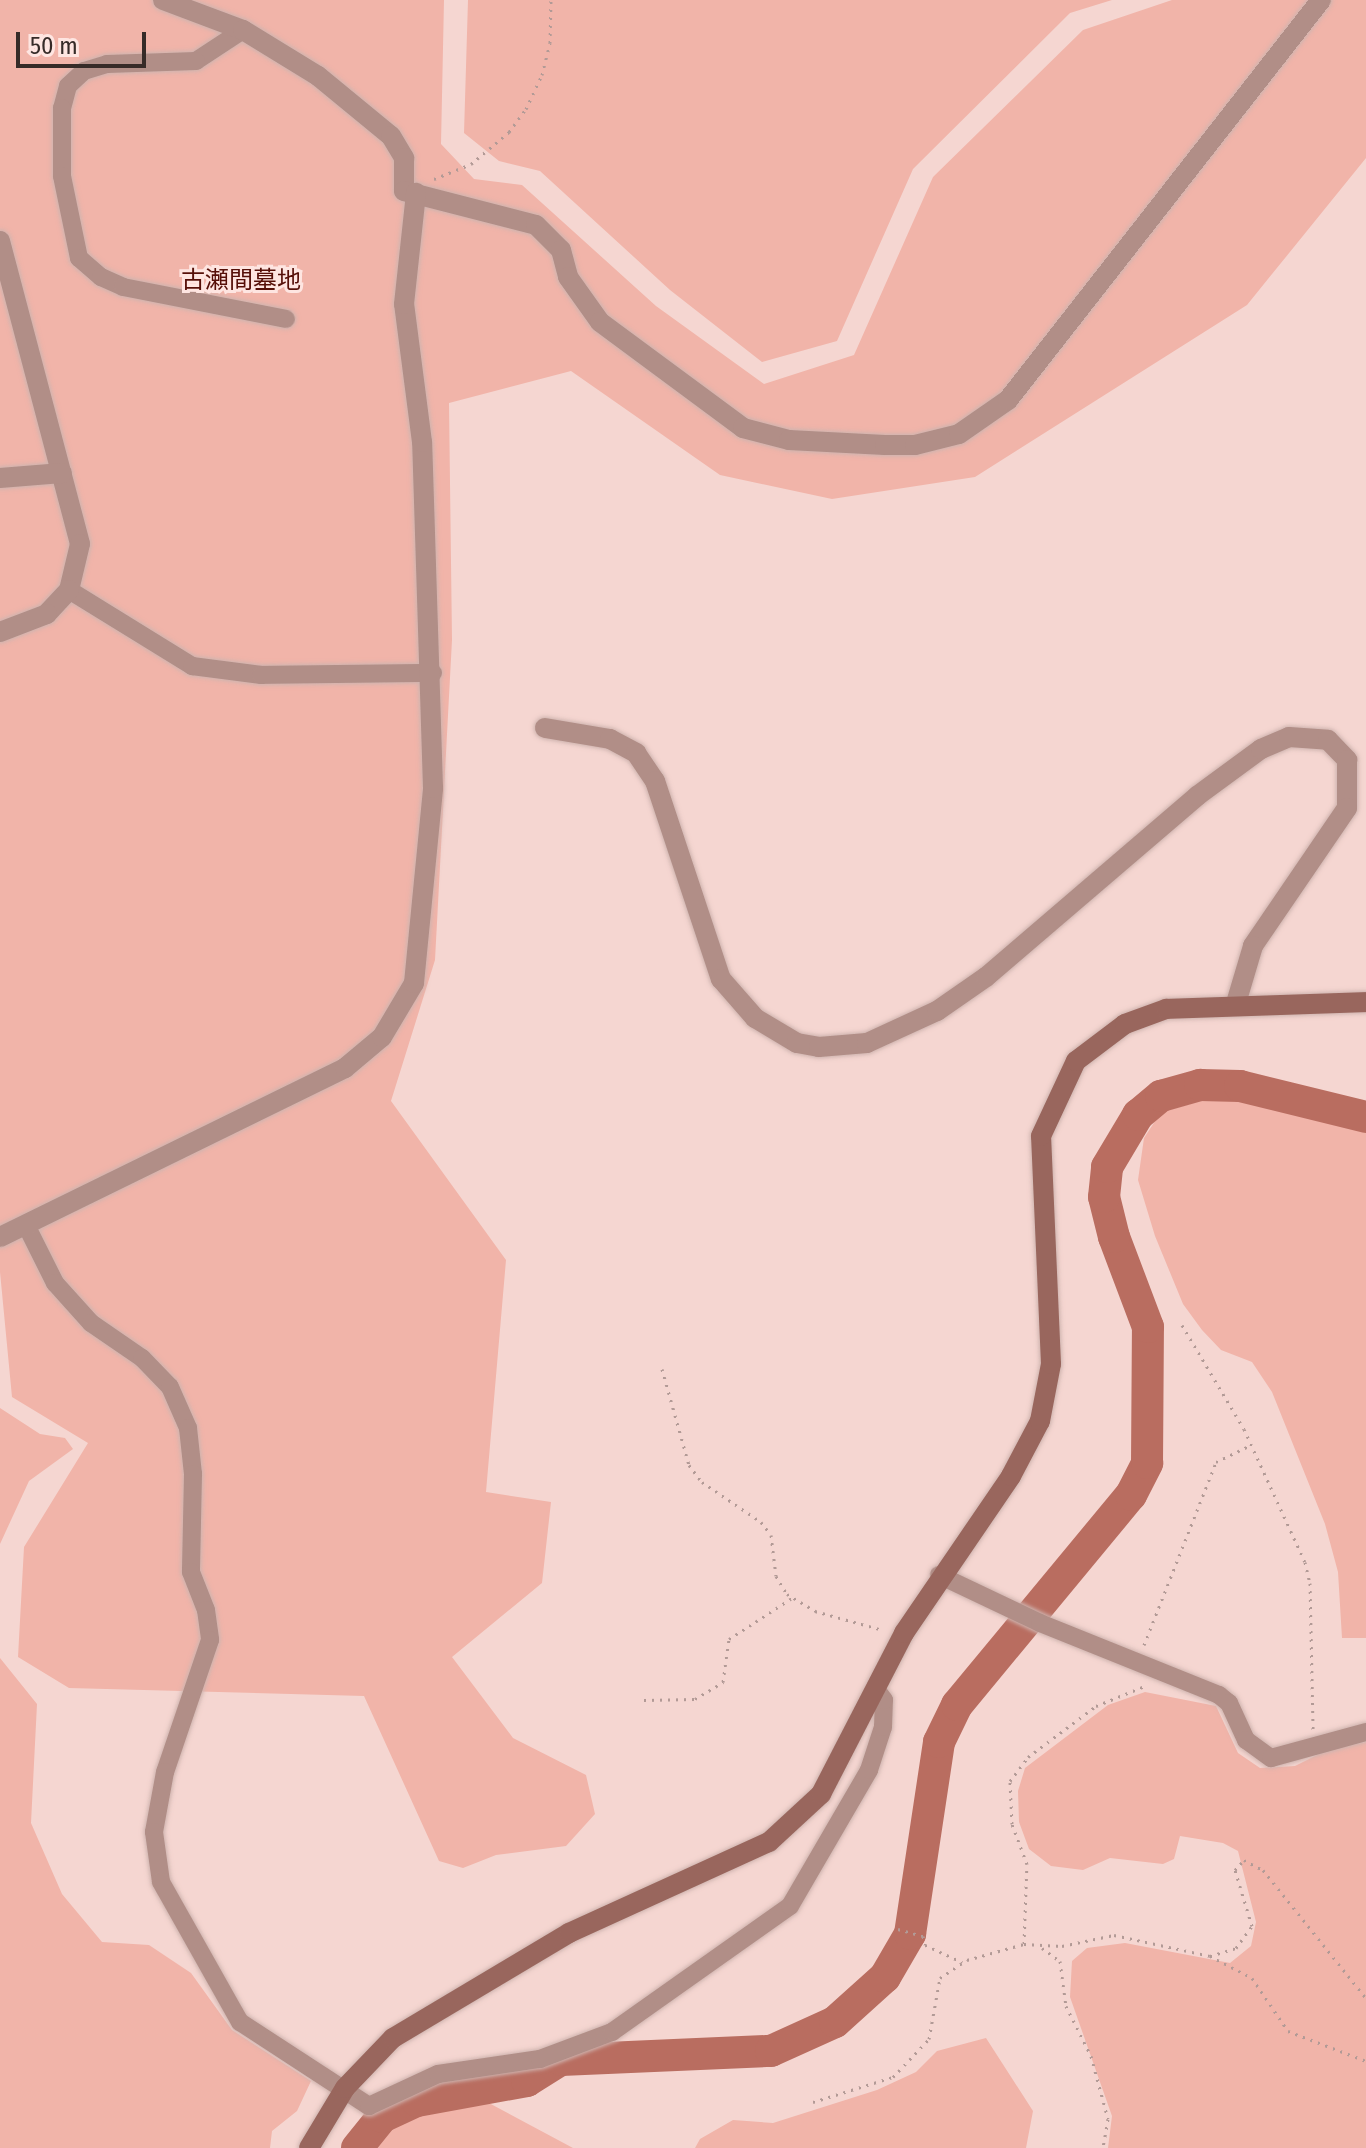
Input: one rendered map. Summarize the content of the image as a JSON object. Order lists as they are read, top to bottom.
{
  "parks": ["古瀬間墓地"],
  "scale_bar": "50 m"
}
